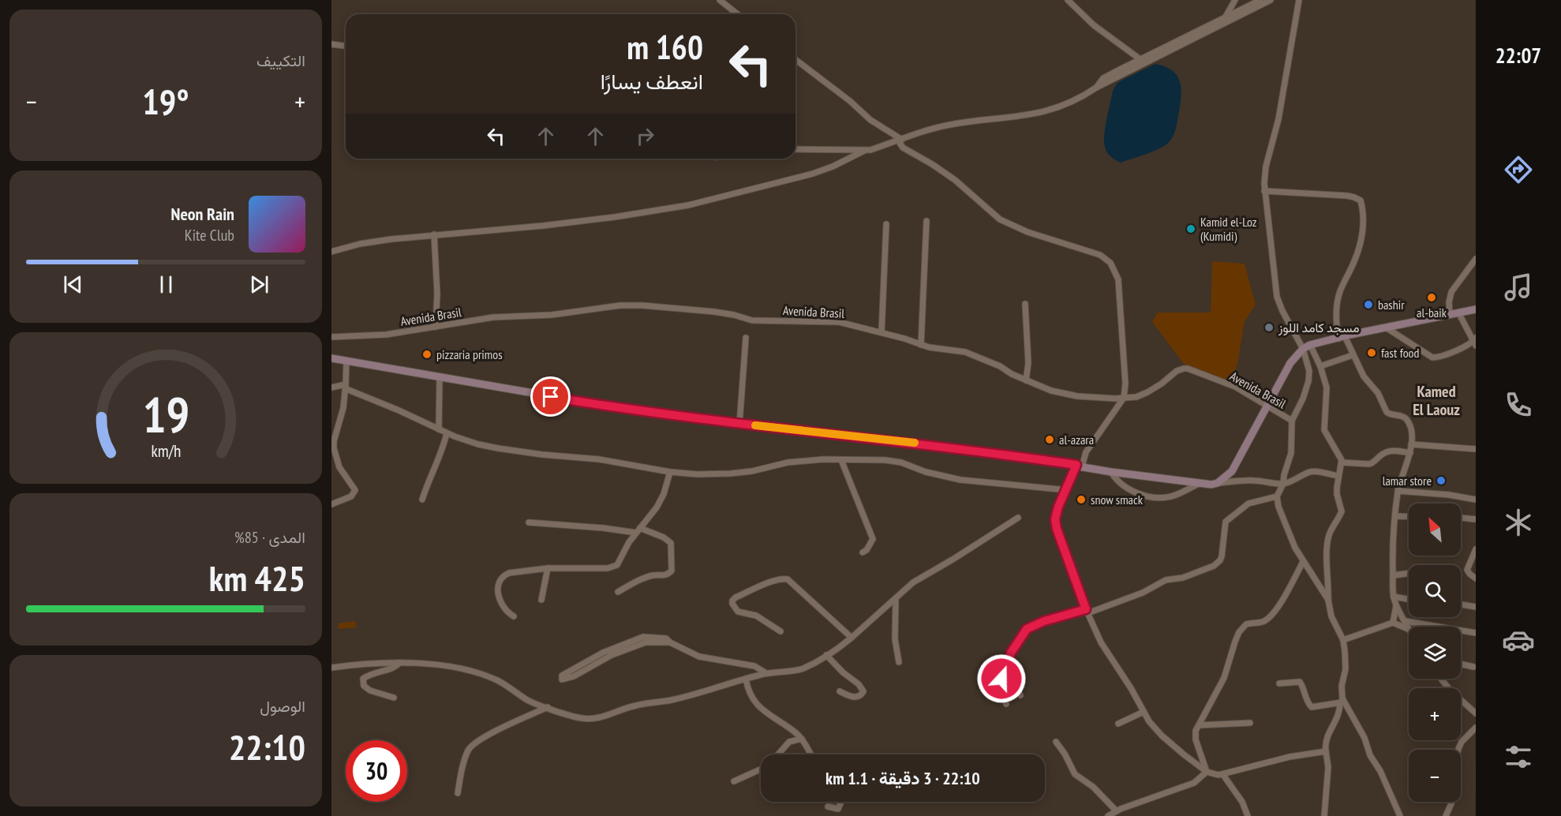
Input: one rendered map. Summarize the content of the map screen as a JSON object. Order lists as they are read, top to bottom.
{
  "streets": {
    "street": ["Avenida Brasil"]
  },
  "districts": ["Kamed El Laouz"],
  "places": [
    "Kamid el-Loz (Kumidi)",
    "al-baik",
    "bashir",
    "مسجد كامد اللوز",
    "fast food",
    "pizzaria primos",
    "al-azara",
    "lamar store",
    "snow smack"
  ],
  "north": "top left",
  "page": {
    "tabs": "22:07",
    "tile": [
      "التكييف",
      ["المدى · 85%", "425 km"],
      ["الوصول", "22:10"]
    ],
    "turn": ["160 m", "انعطف يسارًا"],
    "heat": ["−", "19°", "+"],
    "song": ["Neon Rain", "Kite Club"],
    "map_buttons": ["+", "−"],
    "limit": "30",
    "trip": "22:10 · 3 دقيقة · 1.1 km",
    "gauge": ["19", "km/h"]
  }
}
